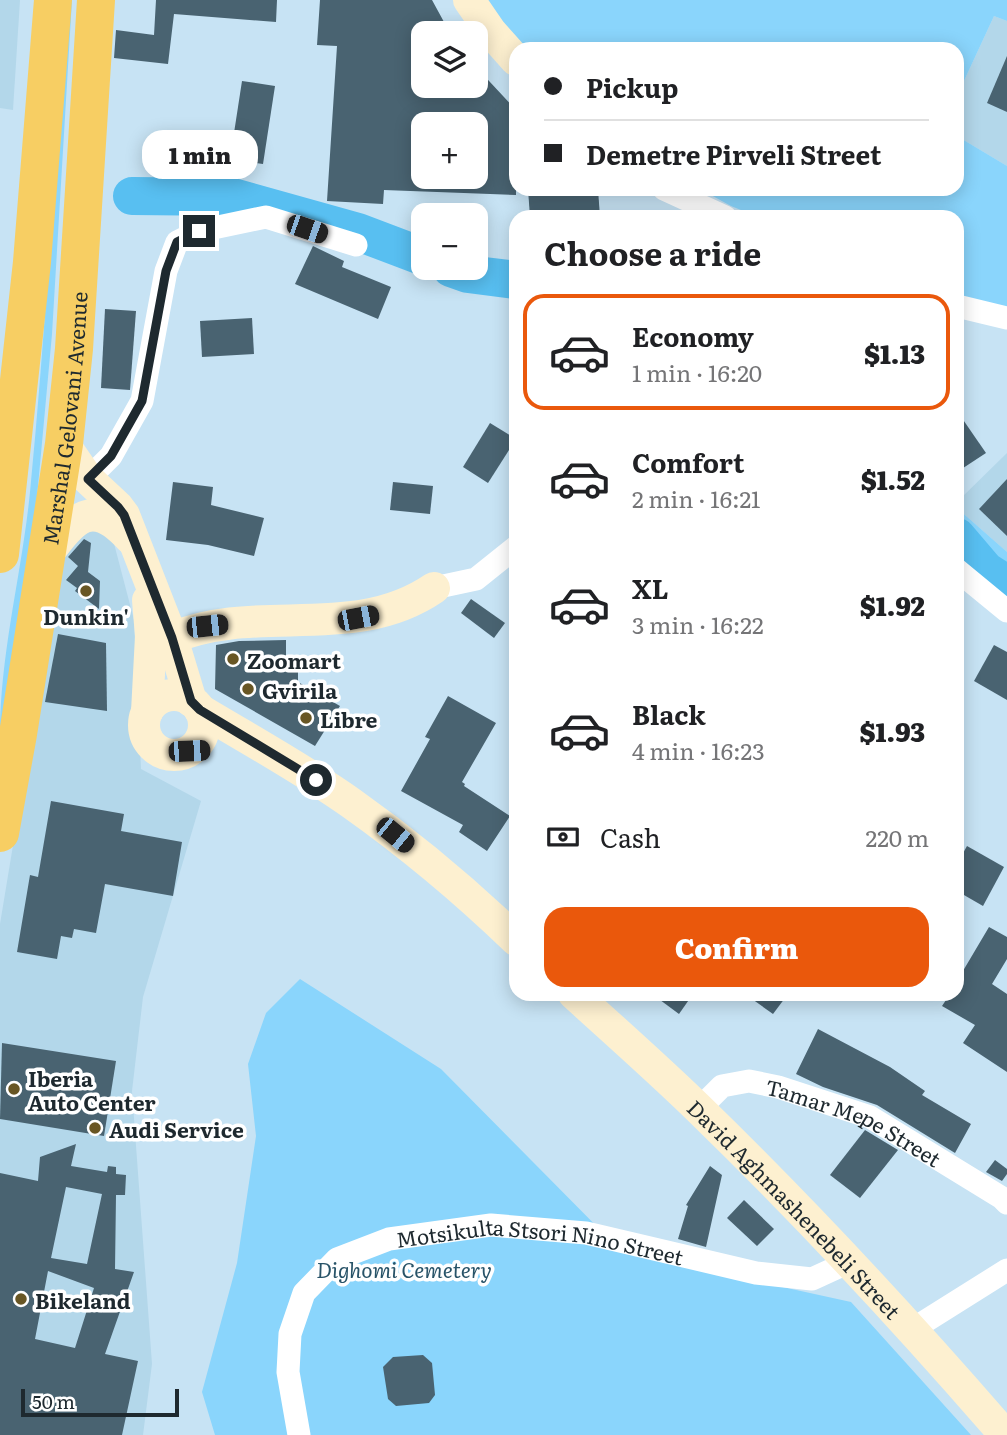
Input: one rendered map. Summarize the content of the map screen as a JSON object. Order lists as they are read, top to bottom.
{
  "streets": {
    "highway": ["Marshal Gelovani Avenue"],
    "street": ["Tamar Mepe Street", "David Aghmashenebeli Street", "Motsikulta Stsori Nino Street"]
  },
  "crossings": [
    ["Tamar Mepe Street", "David Aghmashenebeli Street"],
    ["David Aghmashenebeli Street", "Motsikulta Stsori Nino Street"]
  ],
  "parks": ["Dighomi Cemetery"],
  "places": [
    "Dunkin'",
    "Zoomart",
    "Gvirila",
    "Libre",
    "Iberia Auto Center",
    "Audi Service",
    "Bikeland"
  ],
  "scale_bar": "50 m",
  "page": {
    "map_buttons": ["+", "−"],
    "banner": ["Pickup", "Demetre Pirveli Street"],
    "bubble": "1 min",
    "heading": "Choose a ride",
    "list": [
      {
        "name": "Economy",
        "note": "1 min · 16:20",
        "value": "$1.13"
      },
      {
        "name": "Comfort",
        "note": "2 min · 16:21",
        "value": "$1.52"
      },
      {
        "name": "XL",
        "note": "3 min · 16:22",
        "value": "$1.92"
      },
      {
        "name": "Black",
        "note": "4 min · 16:23",
        "value": "$1.93"
      }
    ],
    "pay": ["Cash", "220 m"],
    "buttons": "Confirm",
    "scale": "50 m"
  }
}
